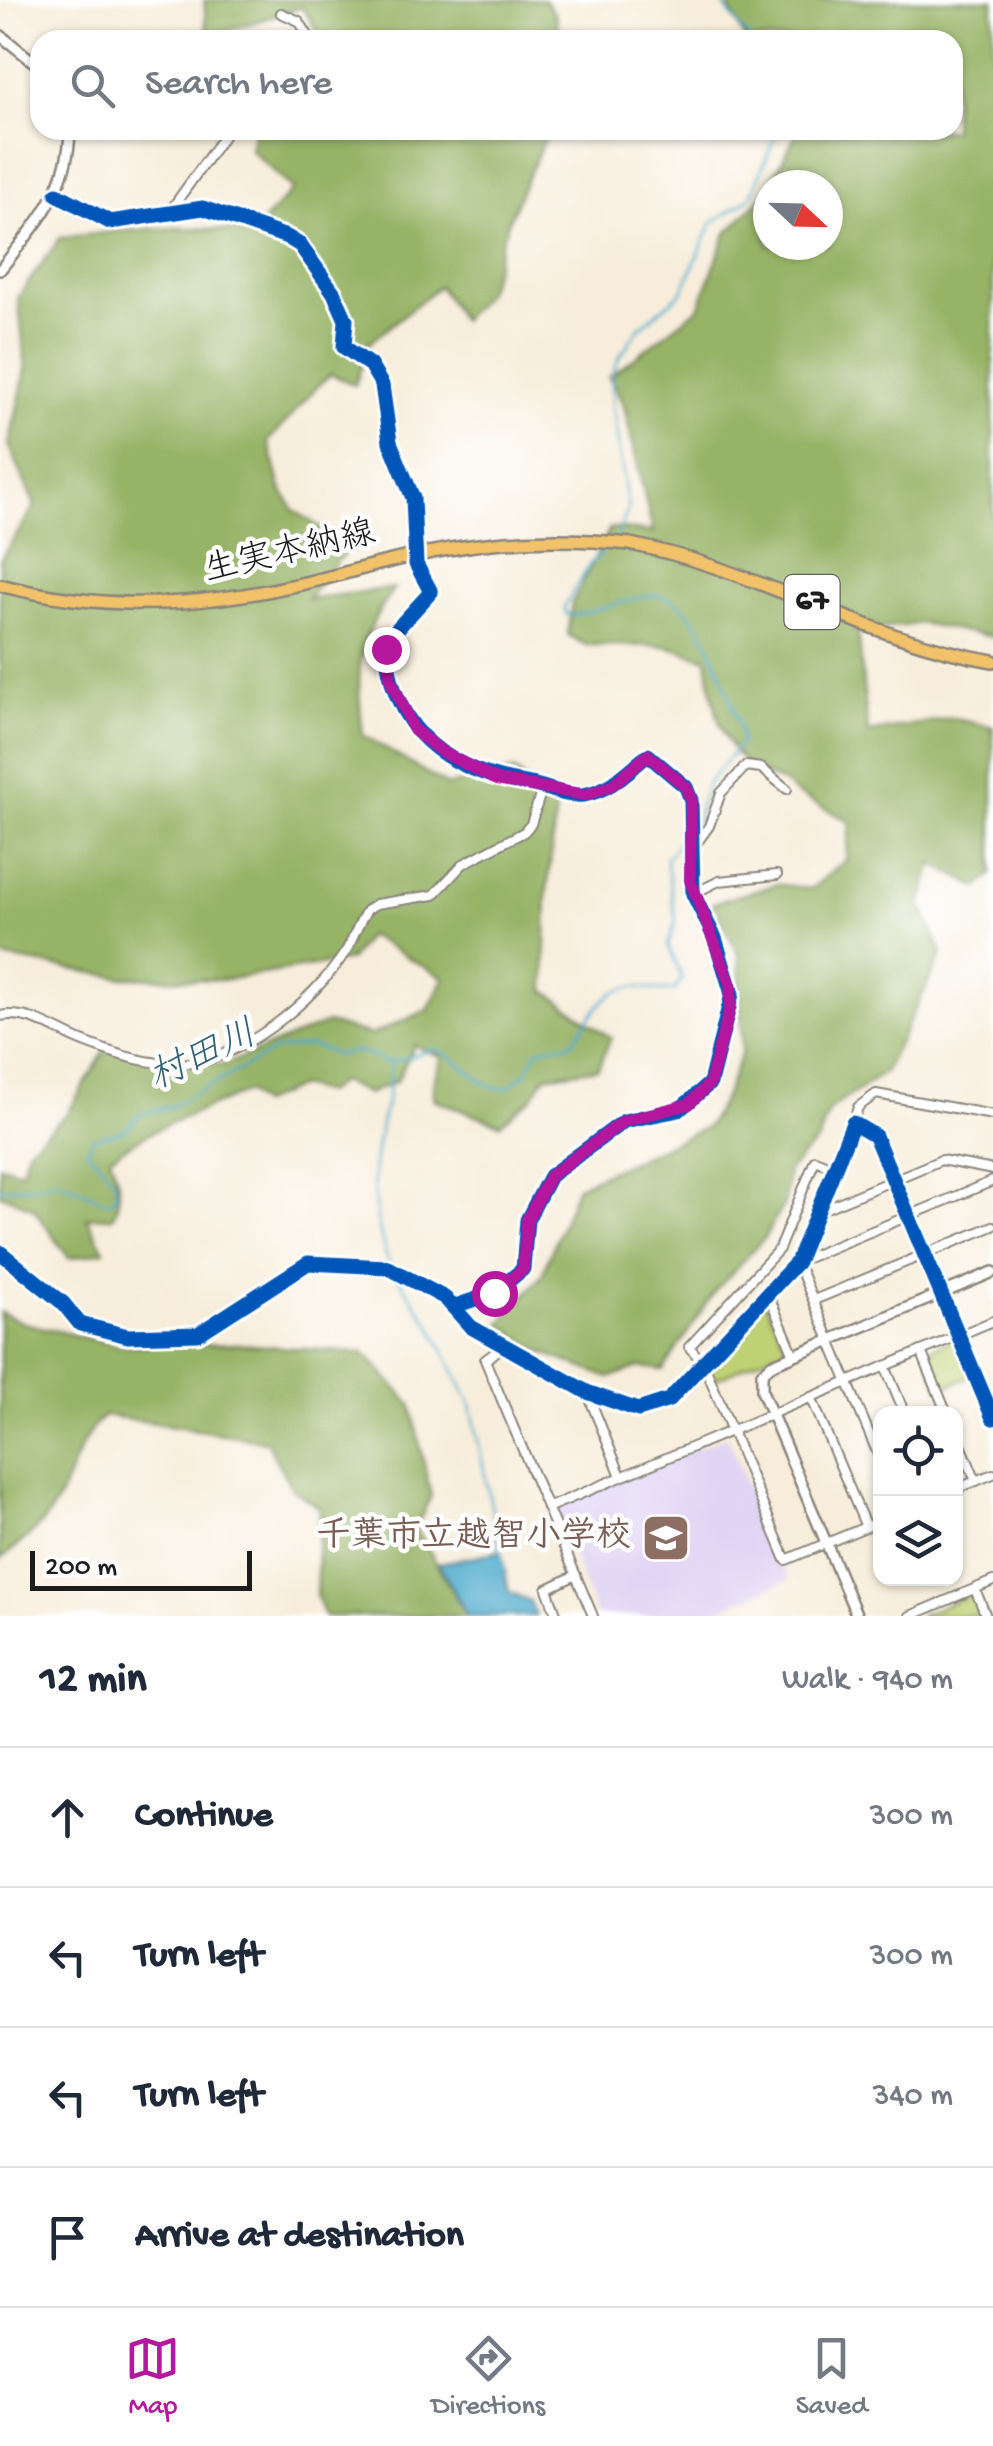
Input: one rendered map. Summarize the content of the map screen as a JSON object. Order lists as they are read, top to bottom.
{
  "streets": {
    "main road": ["生実本納線", "67"]
  },
  "water": ["村田川"],
  "places": {
    "school or university": ["千葉市立越智小学校"]
  },
  "scale_bar": "200 m",
  "north": "right",
  "page": {
    "search": "Search here",
    "scale": "200 m",
    "heading": ["12 min", "Walk · 940 m"],
    "list": [
      ["Continue", "300 m"],
      ["Turn left", "300 m"],
      ["Turn left", "340 m"],
      "Arrive at destination"
    ],
    "nav": ["Map", "Directions", "Saved"]
  }
}
